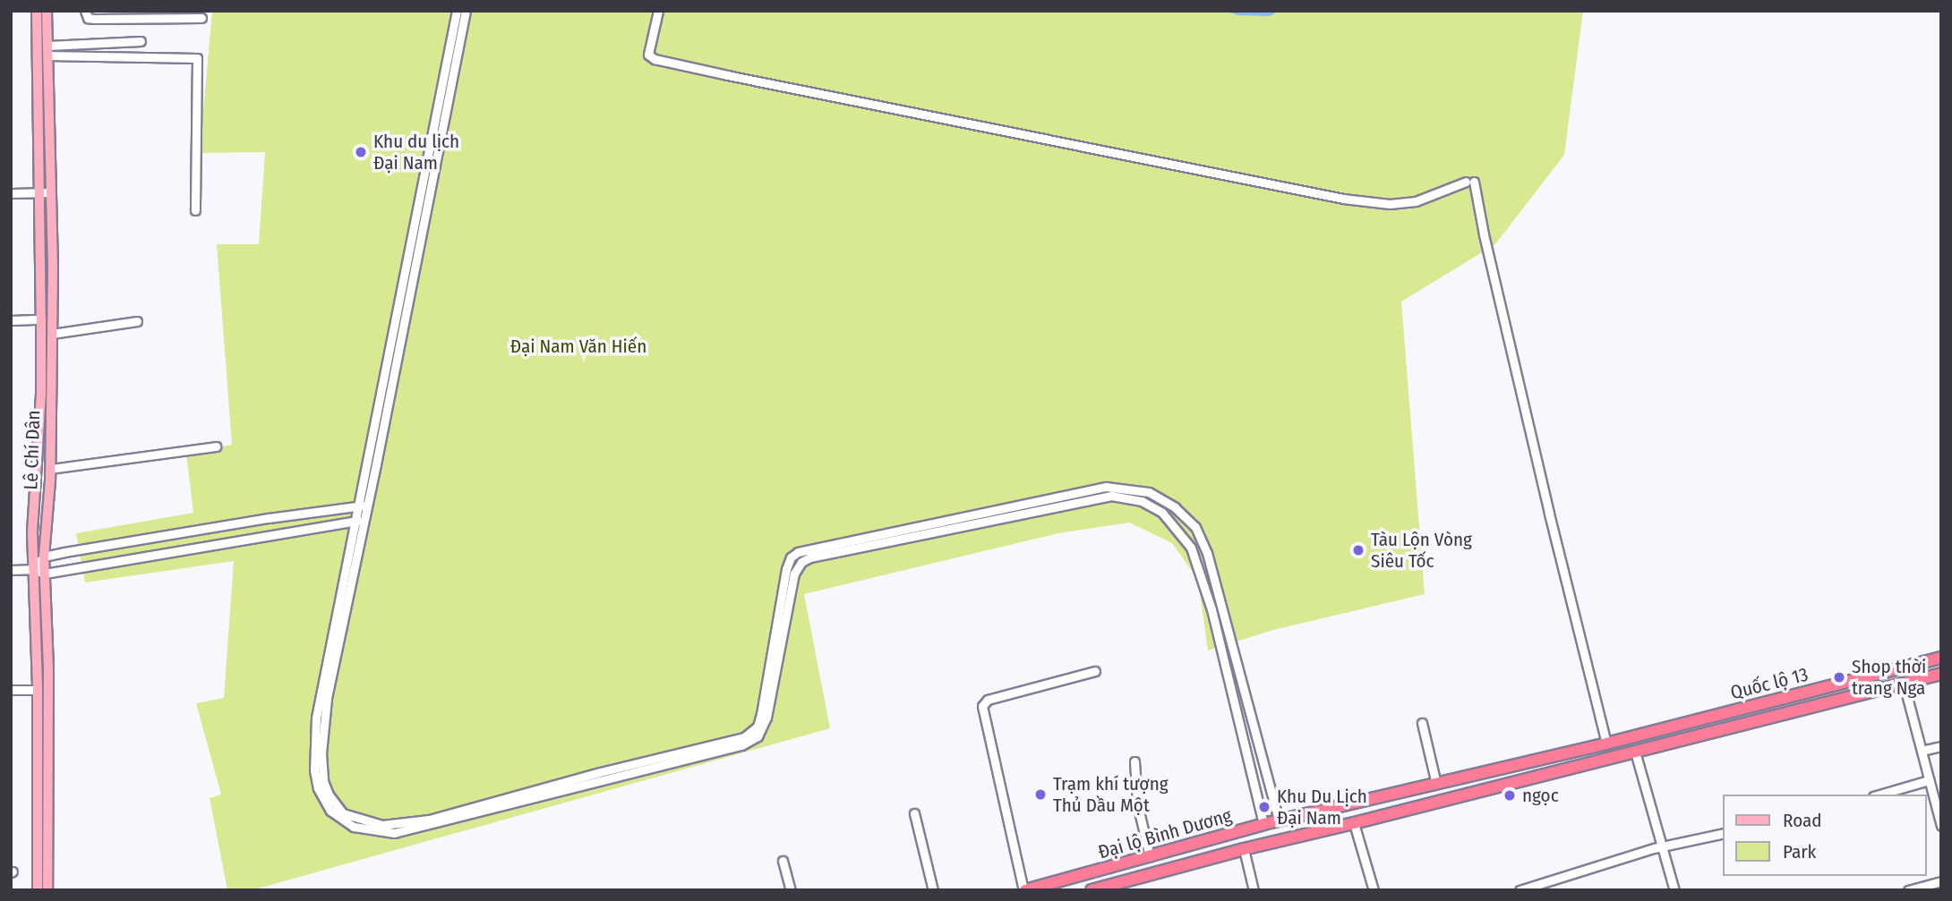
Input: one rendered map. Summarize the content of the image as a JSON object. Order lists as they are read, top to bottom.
{
  "streets": {
    "highway": ["Quốc lộ 13", "Đại lộ Bình Dương"],
    "main road": ["Lê Chí Dân"]
  },
  "crossings": [
    ["Quốc lộ 13", "Đại lộ Bình Dương"]
  ],
  "parks": ["Đại Nam Văn Hiến"],
  "places": [
    "Khu du lịch Đại Nam",
    "Tàu Lộn Vòng Siêu Tốc",
    "Shop thời trang Nga",
    "Trạm khí tượng Thủ Dầu Một",
    "ngọc",
    "Khu Du Lịch Đại Nam"
  ],
  "legend": ["Road", "Park"]
}
